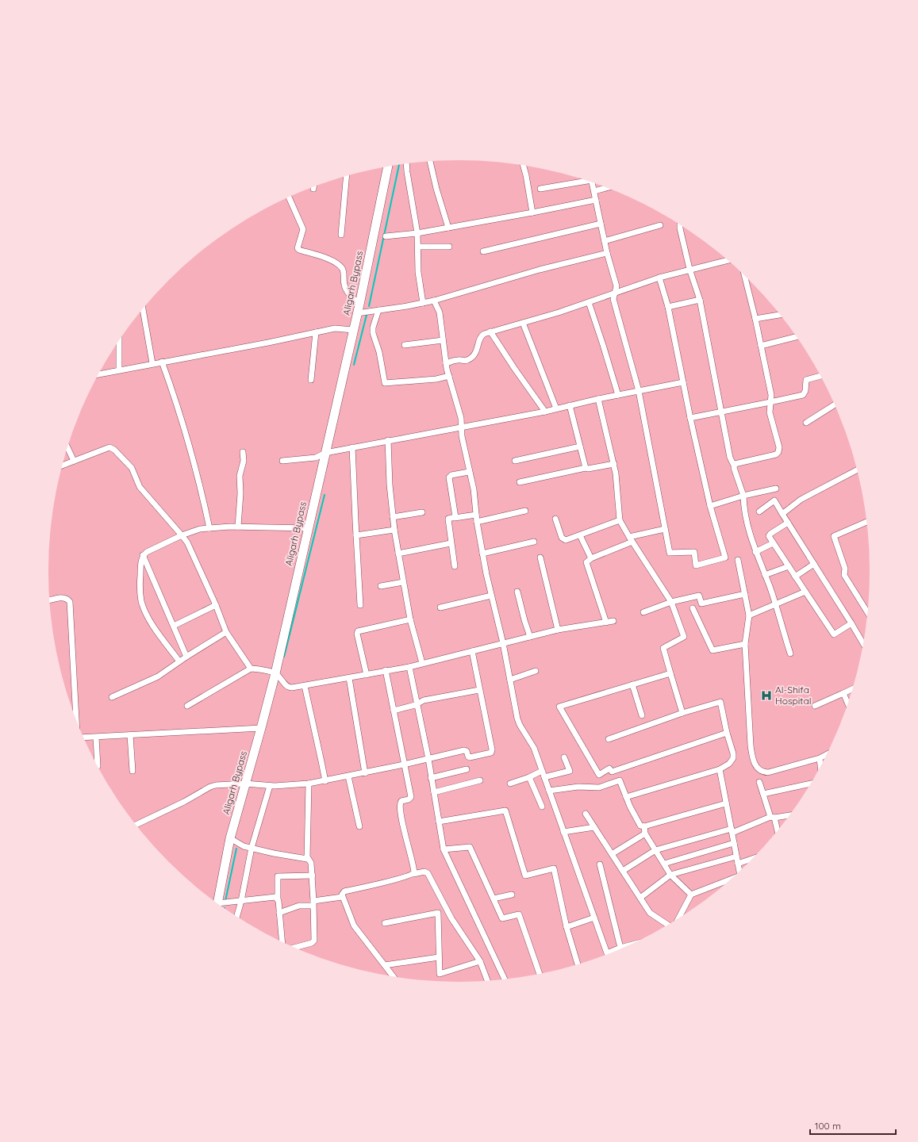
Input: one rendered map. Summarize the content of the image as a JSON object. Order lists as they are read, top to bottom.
{
  "streets": {
    "highway": ["Aligarh Bypass"]
  },
  "places": {
    "hospital": ["Al-Shifa Hospital"]
  },
  "scale_bar": "100 m"
}
